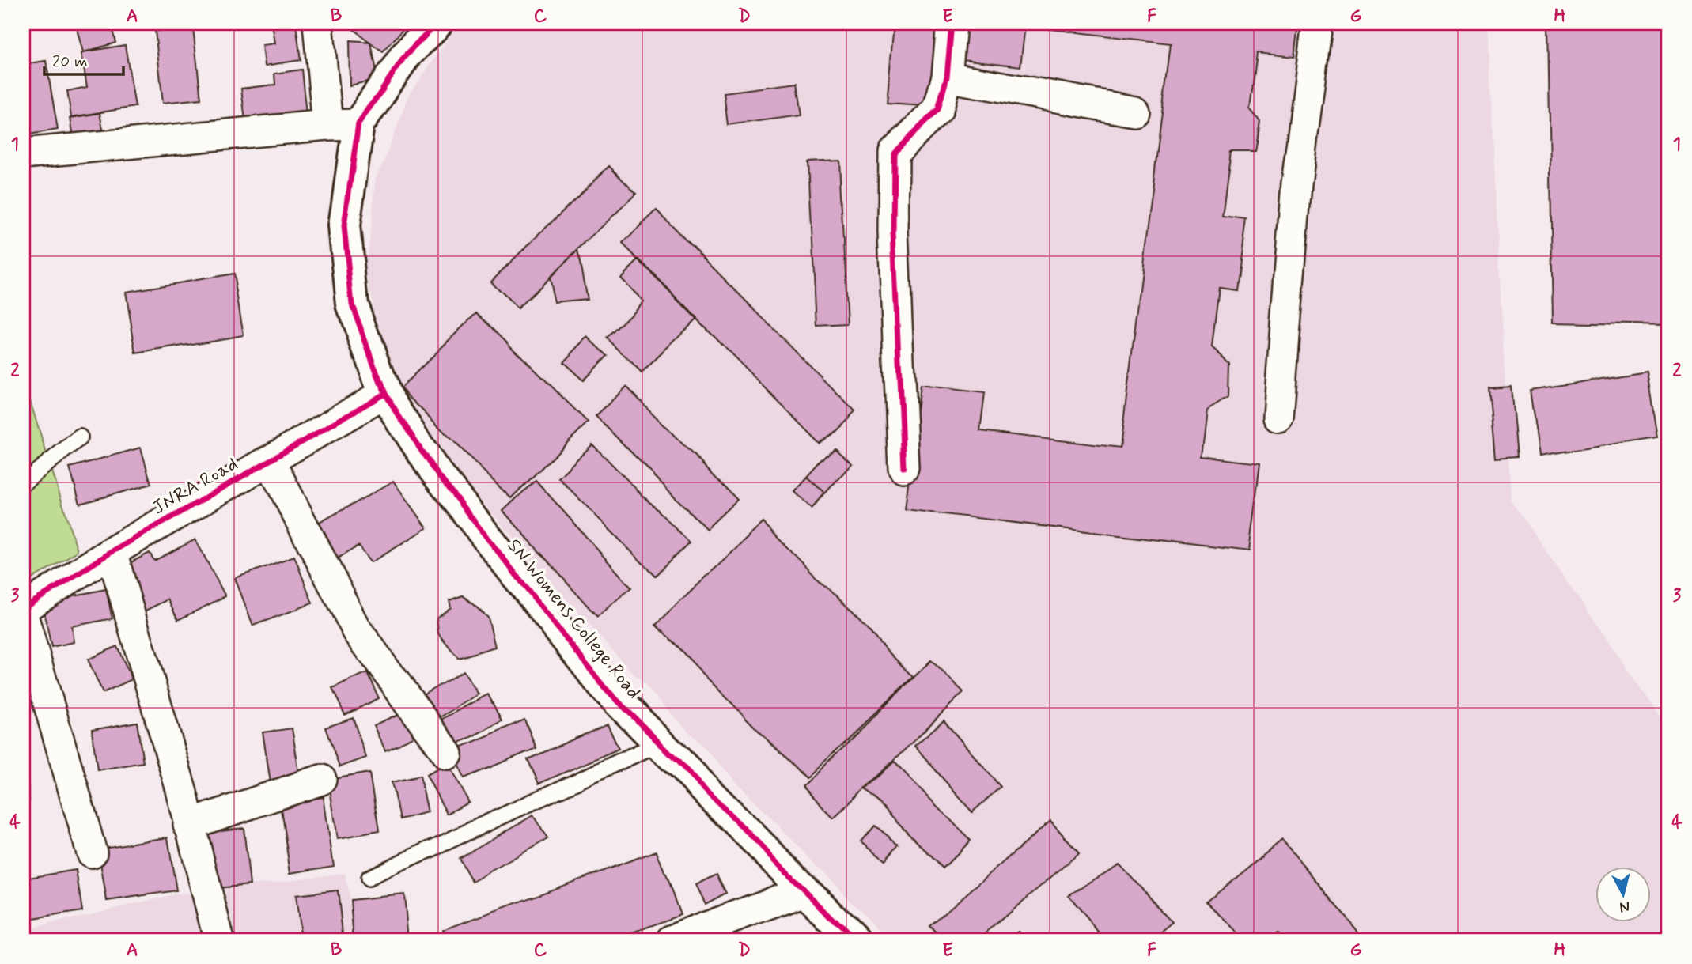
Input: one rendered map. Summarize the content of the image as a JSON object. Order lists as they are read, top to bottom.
{
  "streets": {
    "street": ["JNRA Road", "SN Womens College Road"]
  },
  "crossings": [
    ["JNRA Road", "SN Womens College Road"]
  ],
  "scale_bar": "20 m",
  "north": "bottom",
  "grid": {
    "columns": [
      "A",
      "B",
      "C",
      "D",
      "E",
      "F",
      "G",
      "H"
    ],
    "rows": [
      "1",
      "2",
      "3",
      "4"
    ]
  }
}
